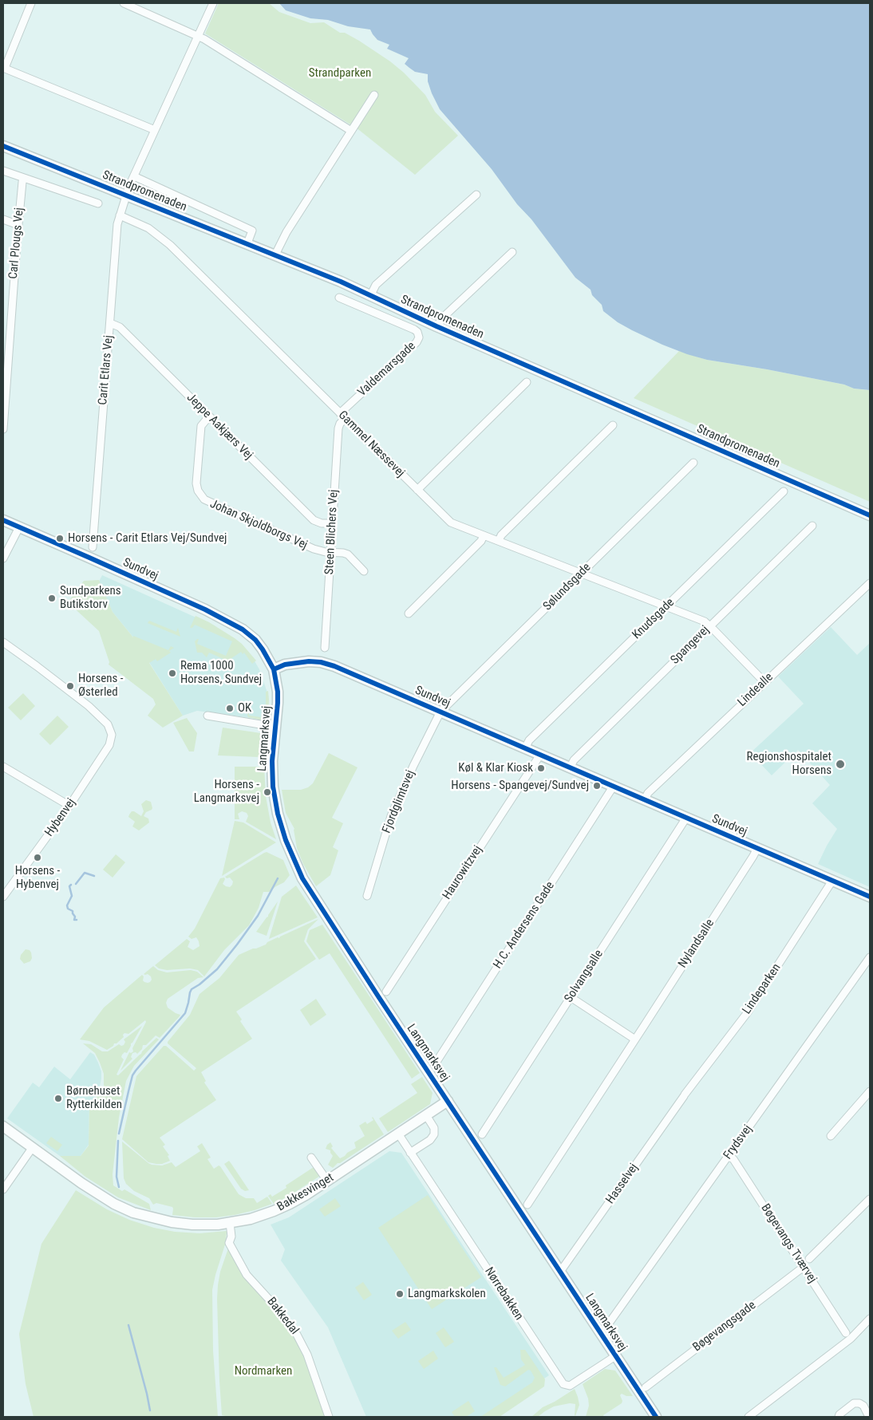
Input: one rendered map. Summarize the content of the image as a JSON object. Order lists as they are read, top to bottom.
{
  "streets": {
    "street": [
      "Strandpromenaden",
      "Carl Plougs Vej",
      "Valdemarsgade",
      "Carit Etlars Vej",
      "Jeppe Aakjærs Vej",
      "Gammel Næssevej",
      "Johan Skjoldborgs Vej",
      "Steen Blichers Vej",
      "Sundvej",
      "Sølundsgade",
      "Knudsgade",
      "Spangevej",
      "Lindealle",
      "Langmarksvej",
      "Fjordglimtsvej",
      "Hybenvej",
      "Haurowitzvej",
      "H.C. Andersens Gade",
      "Nylandsalle",
      "Solvangsalle",
      "Lindeparken",
      "Frydsvej",
      "Hasselvej",
      "Bakkesvinget",
      "Bøgevangs Tværvej",
      "Nørrebakken",
      "Bakkedal",
      "Bøgevangsgade"
    ]
  },
  "crossings": [
    ["Strandpromenaden", "Carit Etlars Vej"],
    ["Valdemarsgade", "Gammel Næssevej"],
    ["Valdemarsgade", "Steen Blichers Vej"],
    ["Carit Etlars Vej", "Jeppe Aakjærs Vej"],
    ["Carit Etlars Vej", "Gammel Næssevej"],
    ["Jeppe Aakjærs Vej", "Johan Skjoldborgs Vej"],
    ["Jeppe Aakjærs Vej", "Steen Blichers Vej"],
    ["Gammel Næssevej", "Steen Blichers Vej"],
    ["Gammel Næssevej", "Sølundsgade"],
    ["Gammel Næssevej", "Knudsgade"],
    ["Gammel Næssevej", "Spangevej"],
    ["Johan Skjoldborgs Vej", "Steen Blichers Vej"],
    ["Sundvej", "Sølundsgade"],
    ["Sundvej", "Knudsgade"],
    ["Sundvej", "Spangevej"],
    ["Sundvej", "Lindealle"],
    ["Sundvej", "Langmarksvej"],
    ["Sundvej", "Fjordglimtsvej"],
    ["Sundvej", "Haurowitzvej"],
    ["Sundvej", "H.C. Andersens Gade"],
    ["Sundvej", "Nylandsalle"],
    ["Sundvej", "Solvangsalle"],
    ["Sundvej", "Lindeparken"],
    ["Sølundsgade", "Fjordglimtsvej"],
    ["Langmarksvej", "Hasselvej"],
    ["Langmarksvej", "Bakkesvinget"],
    ["Langmarksvej", "Nørrebakken"],
    ["Lindeparken", "Hasselvej"],
    ["Frydsvej", "Bøgevangs Tværvej"],
    ["Bakkesvinget", "Nørrebakken"],
    ["Bakkesvinget", "Bakkedal"],
    ["Bøgevangs Tværvej", "Bøgevangsgade"]
  ],
  "parks": ["Strandparken", "Nordmarken"],
  "places": [
    "Horsens - Carit Etlars Vej/Sundvej",
    "Sundparkens Butikstorv",
    "Rema 1000 Horsens, Sundvej",
    "Horsens - Østerled",
    "OK",
    "Regionshospitalet Horsens",
    "Køl & Klar Kiosk",
    "Horsens - Spangevej/Sundvej",
    "Horsens - Langmarksvej",
    "Horsens - Hybenvej",
    "Børnehuset Rytterkilden",
    "Langmarkskolen"
  ]
}
